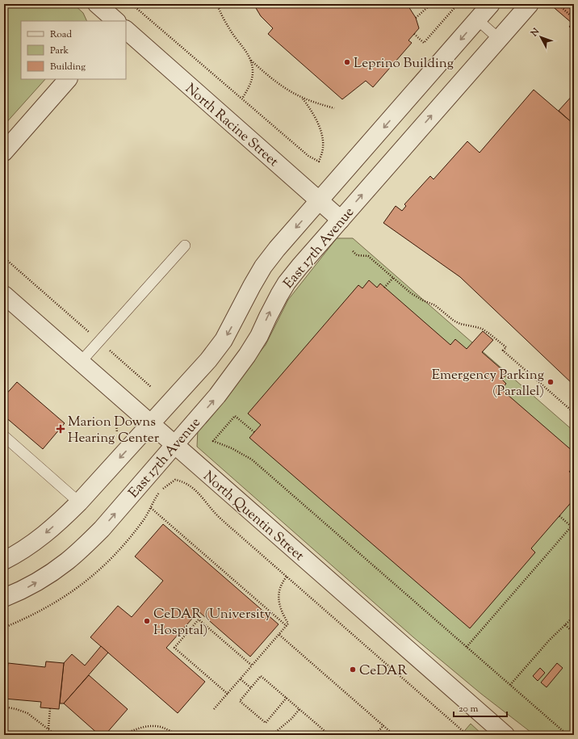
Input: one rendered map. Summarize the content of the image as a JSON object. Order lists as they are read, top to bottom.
{
  "streets": {
    "street": ["North Racine Street", "East 17th Avenue", "North Quentin Street"]
  },
  "crossings": [
    ["North Racine Street", "East 17th Avenue"],
    ["East 17th Avenue", "North Quentin Street"]
  ],
  "places": {
    "other": [
      "Leprino Building",
      "Emergency Parking (Parallel)",
      "CeDAR (University Hospital)",
      "CeDAR"
    ],
    "health": ["Marion Downs Hearing Center"]
  },
  "legend": ["Road", "Park", "Building"],
  "scale_bar": "20 m",
  "north": "top left"
}
